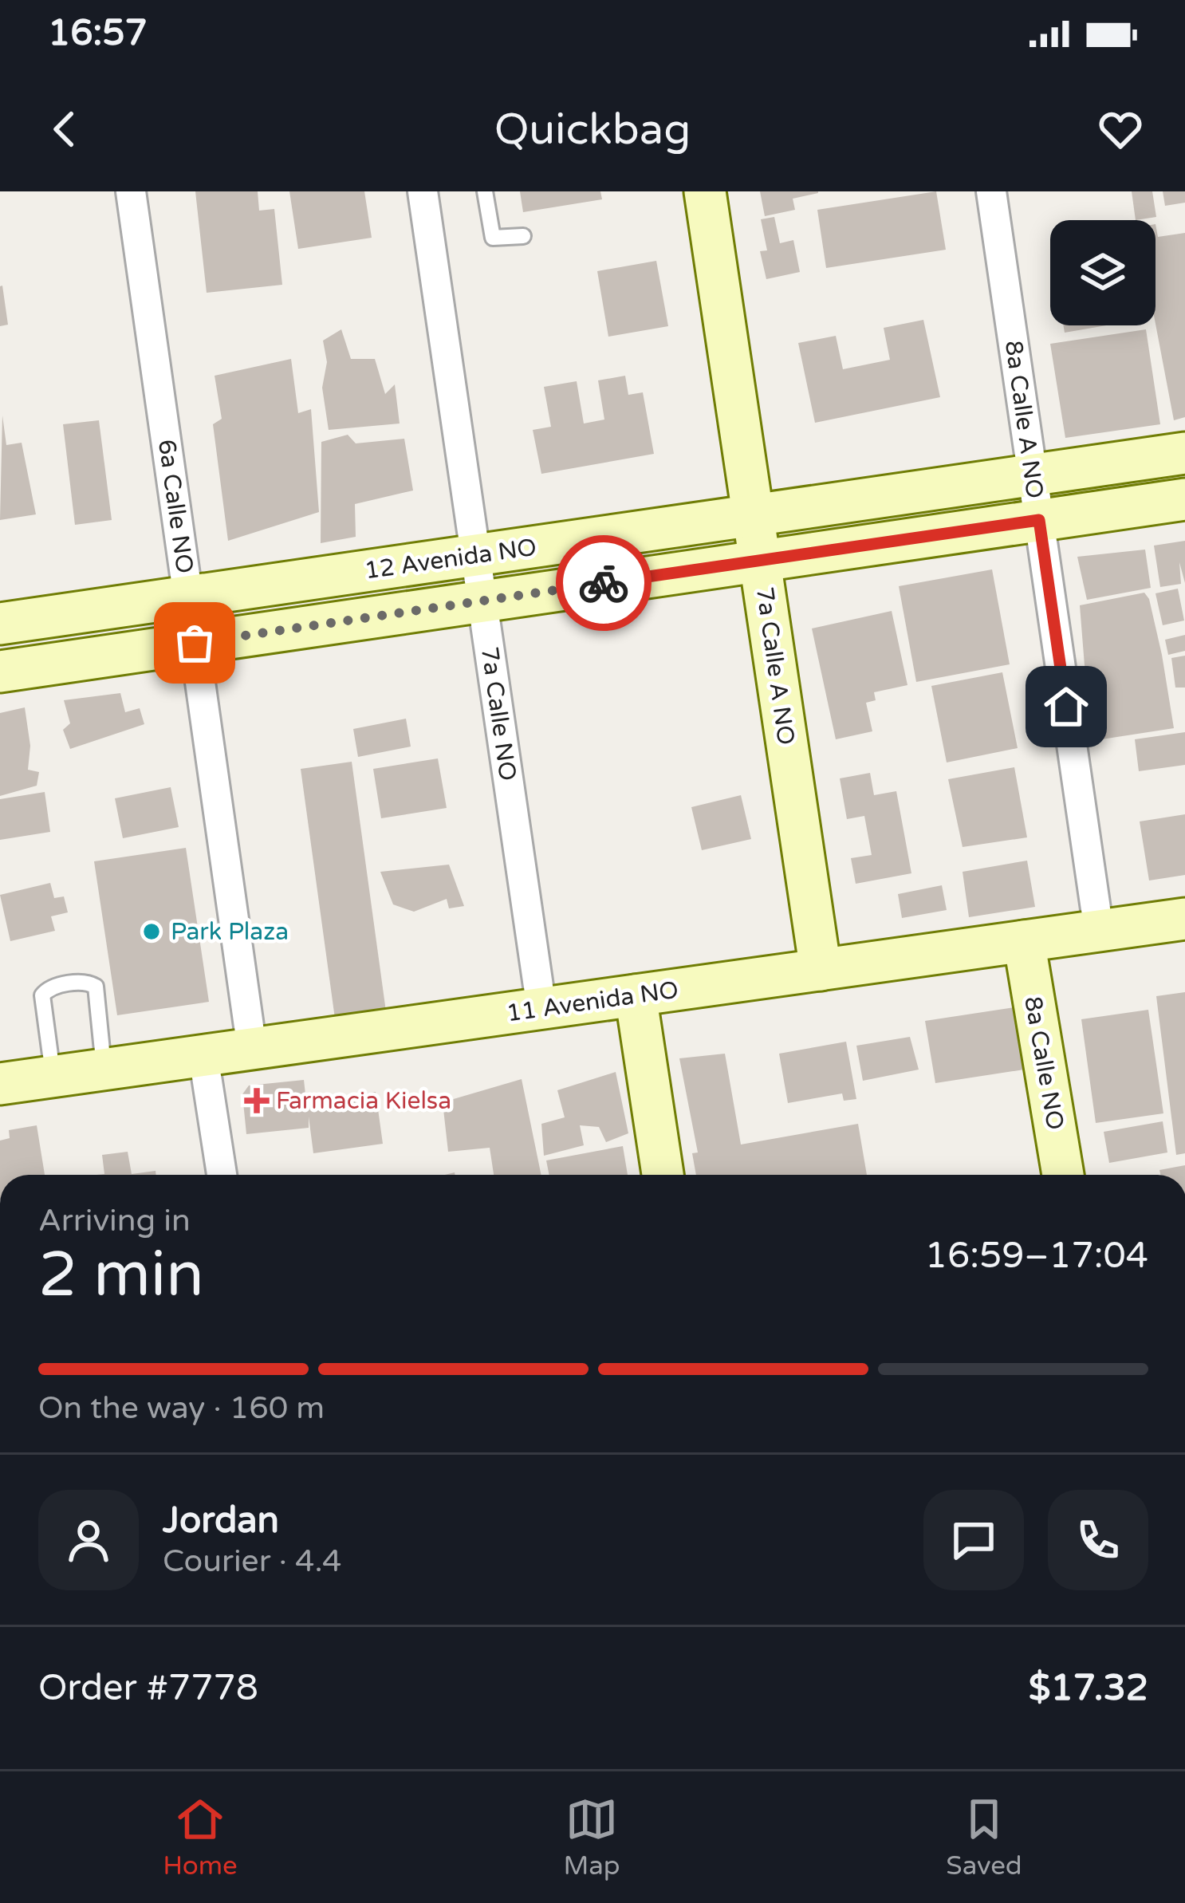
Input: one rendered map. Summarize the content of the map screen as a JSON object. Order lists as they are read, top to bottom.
{
  "streets": {
    "street": [
      "8a Calle A NO",
      "6a Calle NO",
      "12 Avenida NO",
      "7a Calle A NO",
      "7a Calle NO",
      "11 Avenida NO",
      "8a Calle NO"
    ]
  },
  "crossings": [
    ["8a Calle A NO", "12 Avenida NO"],
    ["8a Calle A NO", "11 Avenida NO"],
    ["6a Calle NO", "12 Avenida NO"],
    ["6a Calle NO", "11 Avenida NO"],
    ["12 Avenida NO", "7a Calle A NO"],
    ["12 Avenida NO", "7a Calle NO"],
    ["7a Calle A NO", "11 Avenida NO"],
    ["7a Calle NO", "11 Avenida NO"],
    ["11 Avenida NO", "8a Calle NO"]
  ],
  "places": {
    "other": ["Park Plaza"],
    "health": ["Farmacia Kielsa"]
  },
  "page": {
    "status": "16:57",
    "header": "Quickbag",
    "heading": ["2 min", "Arriving in", "16:59–17:04"],
    "panel": [
      "Jordan",
      "Courier · 4.4",
      "Order #7778",
      "$17.32"
    ],
    "bar": "On the way · 160 m",
    "tabs": ["Home", "Map", "Saved"]
  }
}
